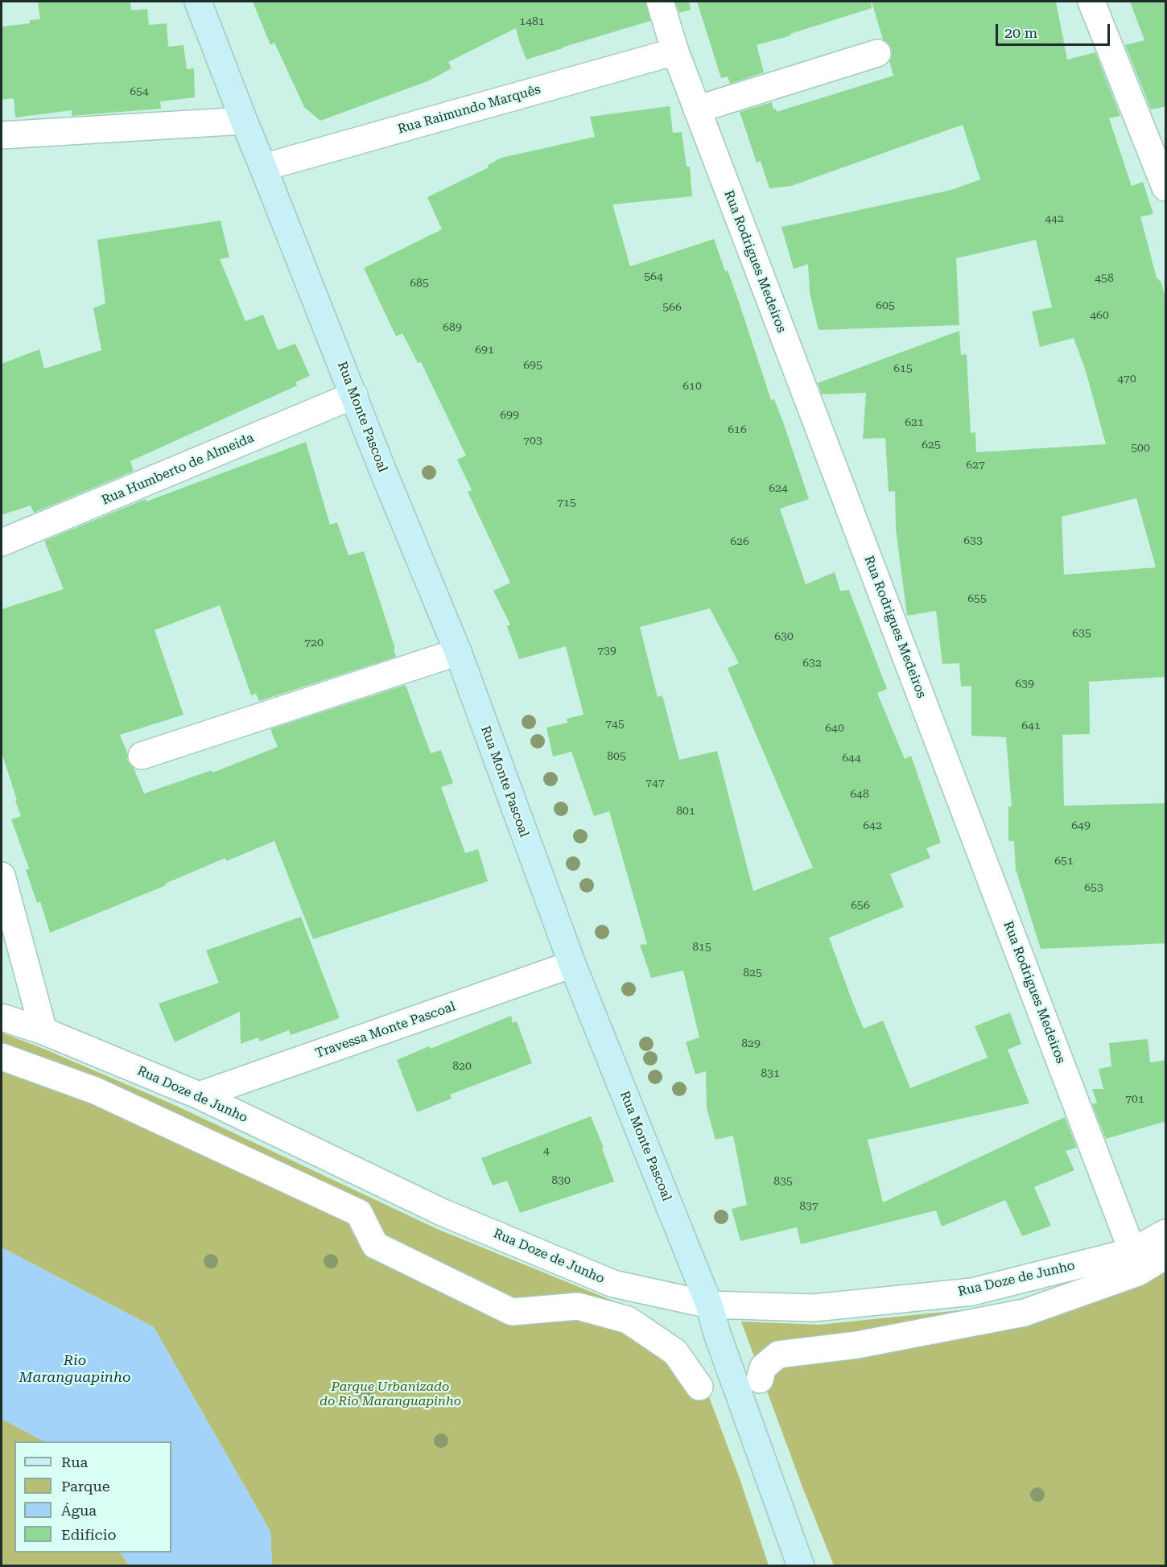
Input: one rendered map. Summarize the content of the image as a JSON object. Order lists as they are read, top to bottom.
{
  "streets": {
    "street": [
      "Rua Raimundo Marquês",
      "Rua Rodrigues Medeiros",
      "Rua Monte Pascoal",
      "Rua Humberto de Almeida",
      "Travessa Monte Pascoal",
      "Rua Doze de Junho"
    ]
  },
  "crossings": [
    ["Rua Raimundo Marquês", "Rua Rodrigues Medeiros"],
    ["Rua Raimundo Marquês", "Rua Monte Pascoal"],
    ["Rua Rodrigues Medeiros", "Rua Doze de Junho"],
    ["Rua Monte Pascoal", "Rua Humberto de Almeida"],
    ["Rua Monte Pascoal", "Travessa Monte Pascoal"],
    ["Rua Monte Pascoal", "Rua Doze de Junho"],
    ["Travessa Monte Pascoal", "Rua Doze de Junho"]
  ],
  "water": ["Rio Maranguapinho"],
  "parks": ["Parque Urbanizado do Rio Maranguapinho"],
  "house_numbers": [
    "1481",
    "654",
    "442",
    "564",
    "458",
    "685",
    "605",
    "566",
    "460",
    "689",
    "691",
    "695",
    "615",
    "470",
    "610",
    "699",
    "621",
    "616",
    "703",
    "625",
    "500",
    "627",
    "624",
    "715",
    "633",
    "626",
    "655",
    "635",
    "630",
    "720",
    "739",
    "632",
    "639",
    "745",
    "641",
    "640",
    "805",
    "644",
    "747",
    "648",
    "801",
    "642",
    "649",
    "651",
    "653",
    "656",
    "815",
    "825",
    "829",
    "820",
    "831",
    "701",
    "4",
    "830",
    "835",
    "837"
  ],
  "legend": [
    "Rua",
    "Parque",
    "Água",
    "Edifício"
  ],
  "scale_bar": "20 m"
}
